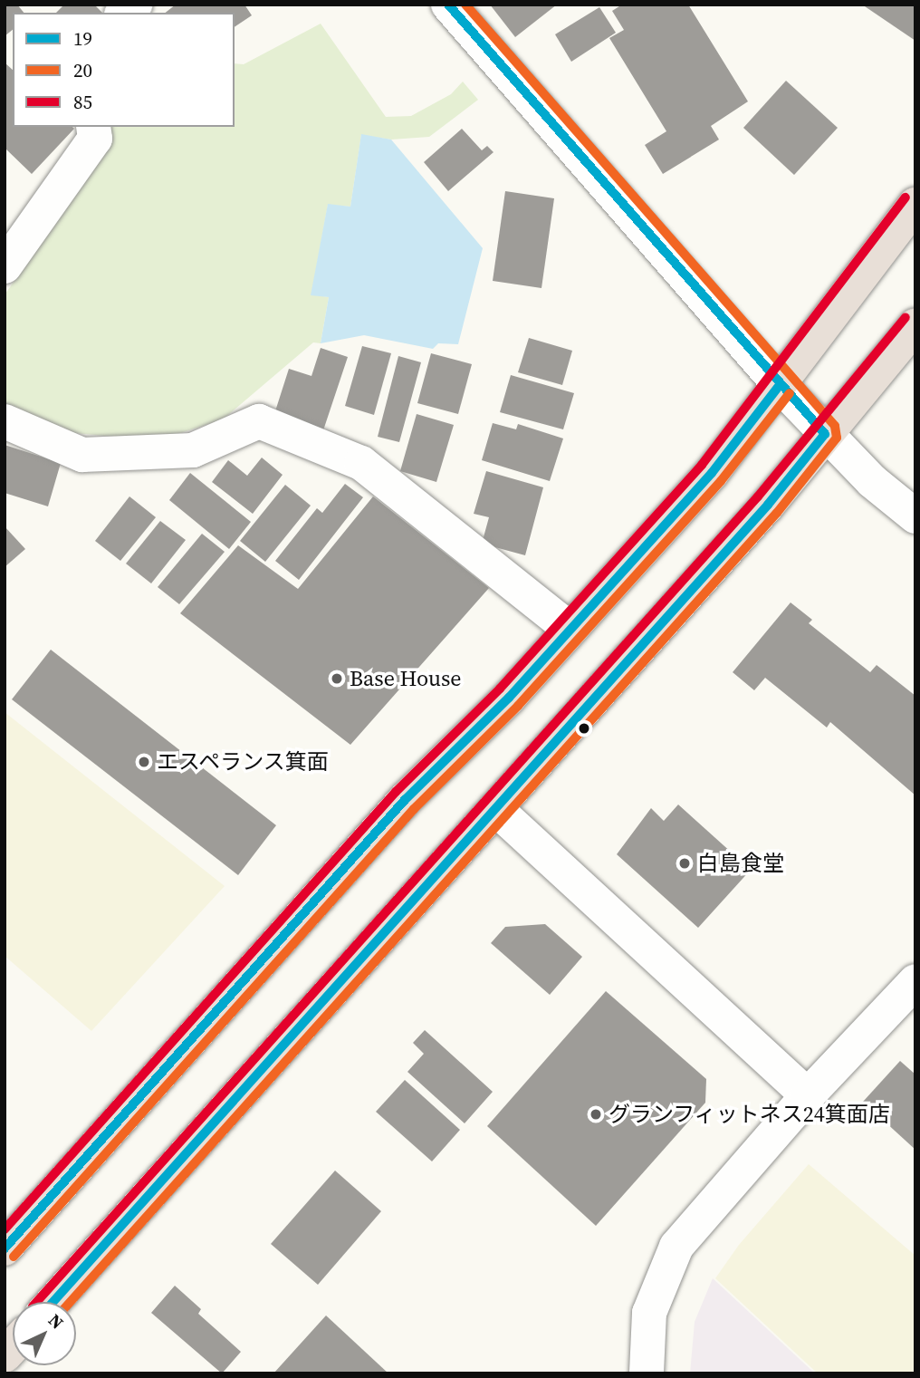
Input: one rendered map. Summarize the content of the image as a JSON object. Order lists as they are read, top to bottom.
{
  "places": [
    "Base House",
    "エスペランス箕面",
    "白島食堂",
    "グランフィットネス24箕面店"
  ],
  "lines": ["transit line 19", "transit line 20", "transit line 85"],
  "legend": ["19", "20", "85"],
  "north": "top right"
}
